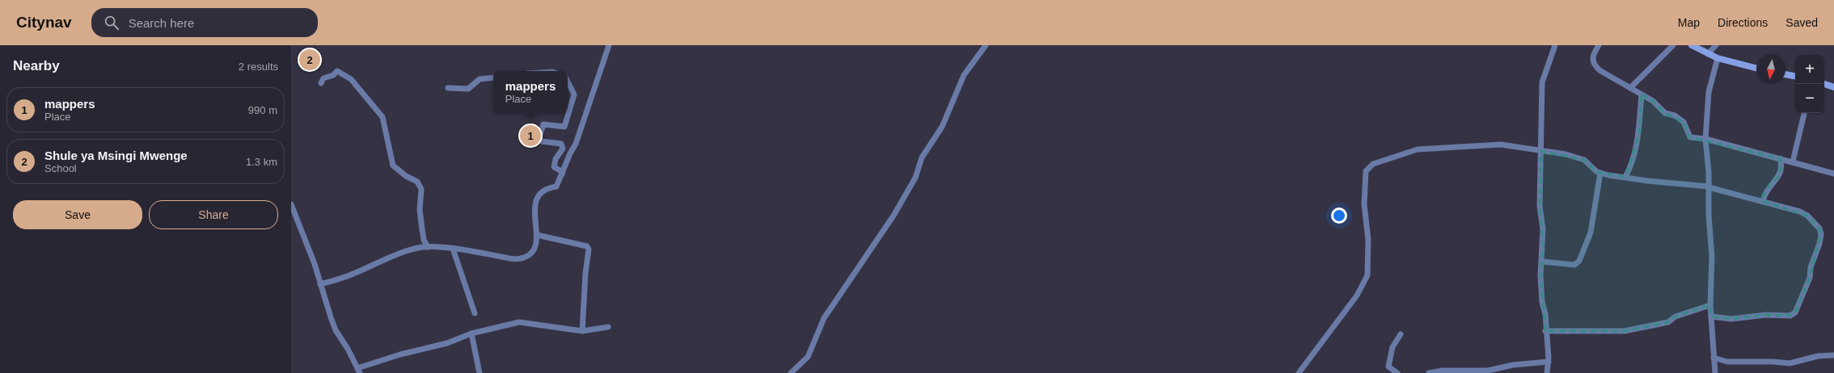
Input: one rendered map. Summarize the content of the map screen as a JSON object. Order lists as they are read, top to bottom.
{
  "north": "bottom",
  "page": {
    "header": "Citynav",
    "search": "Search here",
    "nav": ["Map", "Directions", "Saved"],
    "heading": ["Nearby", "2 results"],
    "pins": ["2", "1"],
    "map_buttons": ["+", "−"],
    "popup": ["mappers", "Place"],
    "list": [
      {
        "mark": "1",
        "name": "mappers",
        "note": "Place",
        "value": "990 m"
      },
      {
        "mark": "2",
        "name": "Shule ya Msingi Mwenge",
        "note": "School",
        "value": "1.3 km"
      }
    ],
    "buttons": ["Save", "Share"]
  }
}
